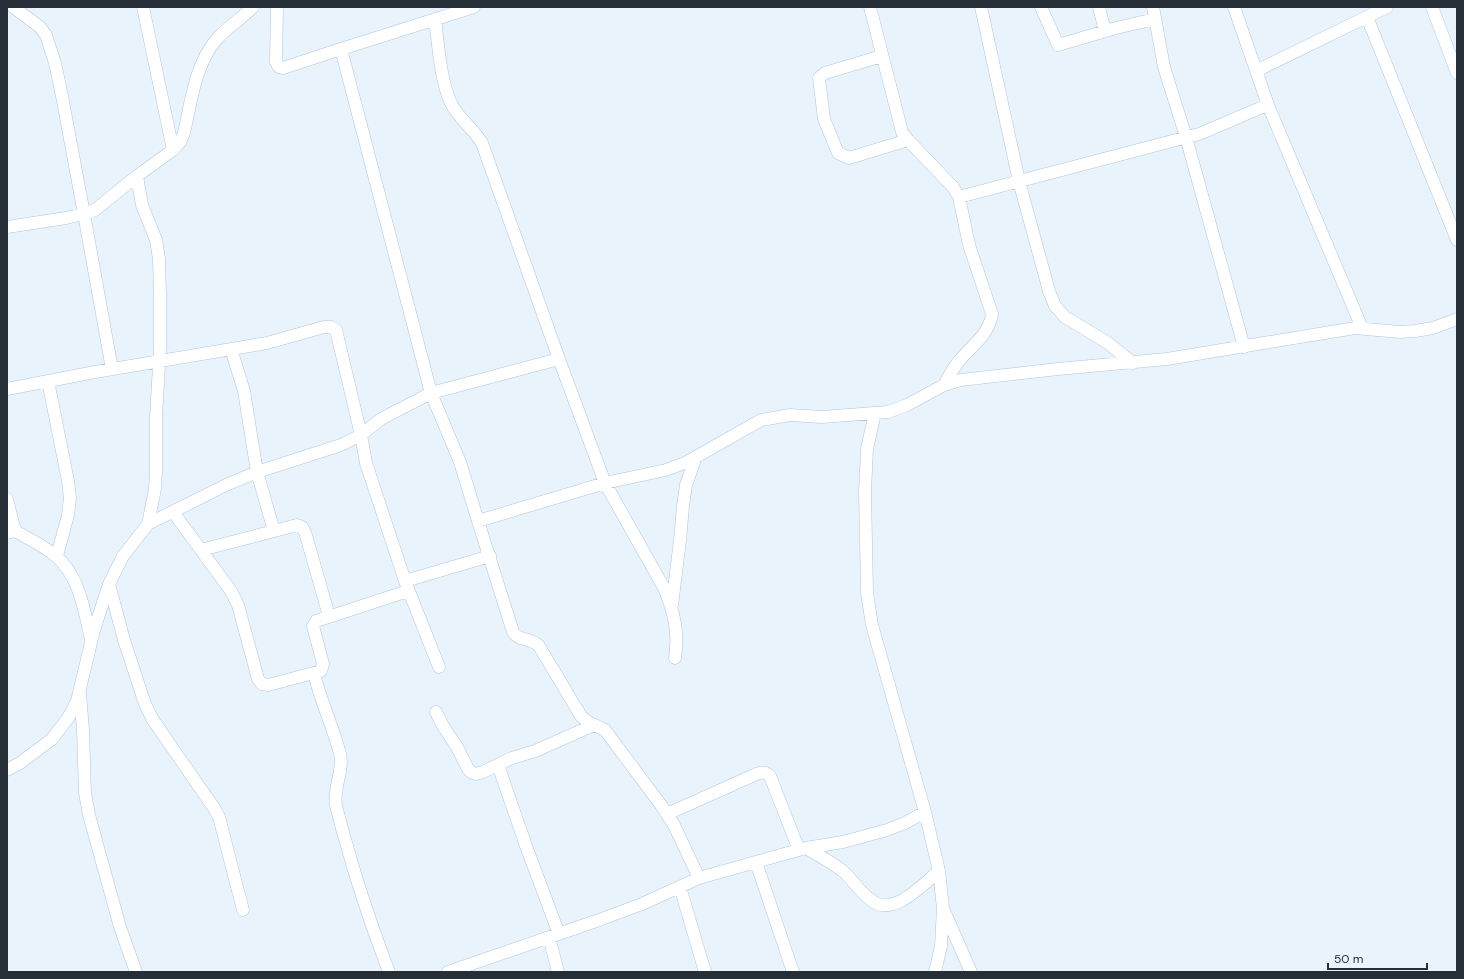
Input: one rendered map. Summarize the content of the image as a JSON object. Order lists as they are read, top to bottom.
{
  "scale_bar": "50 m"
}
